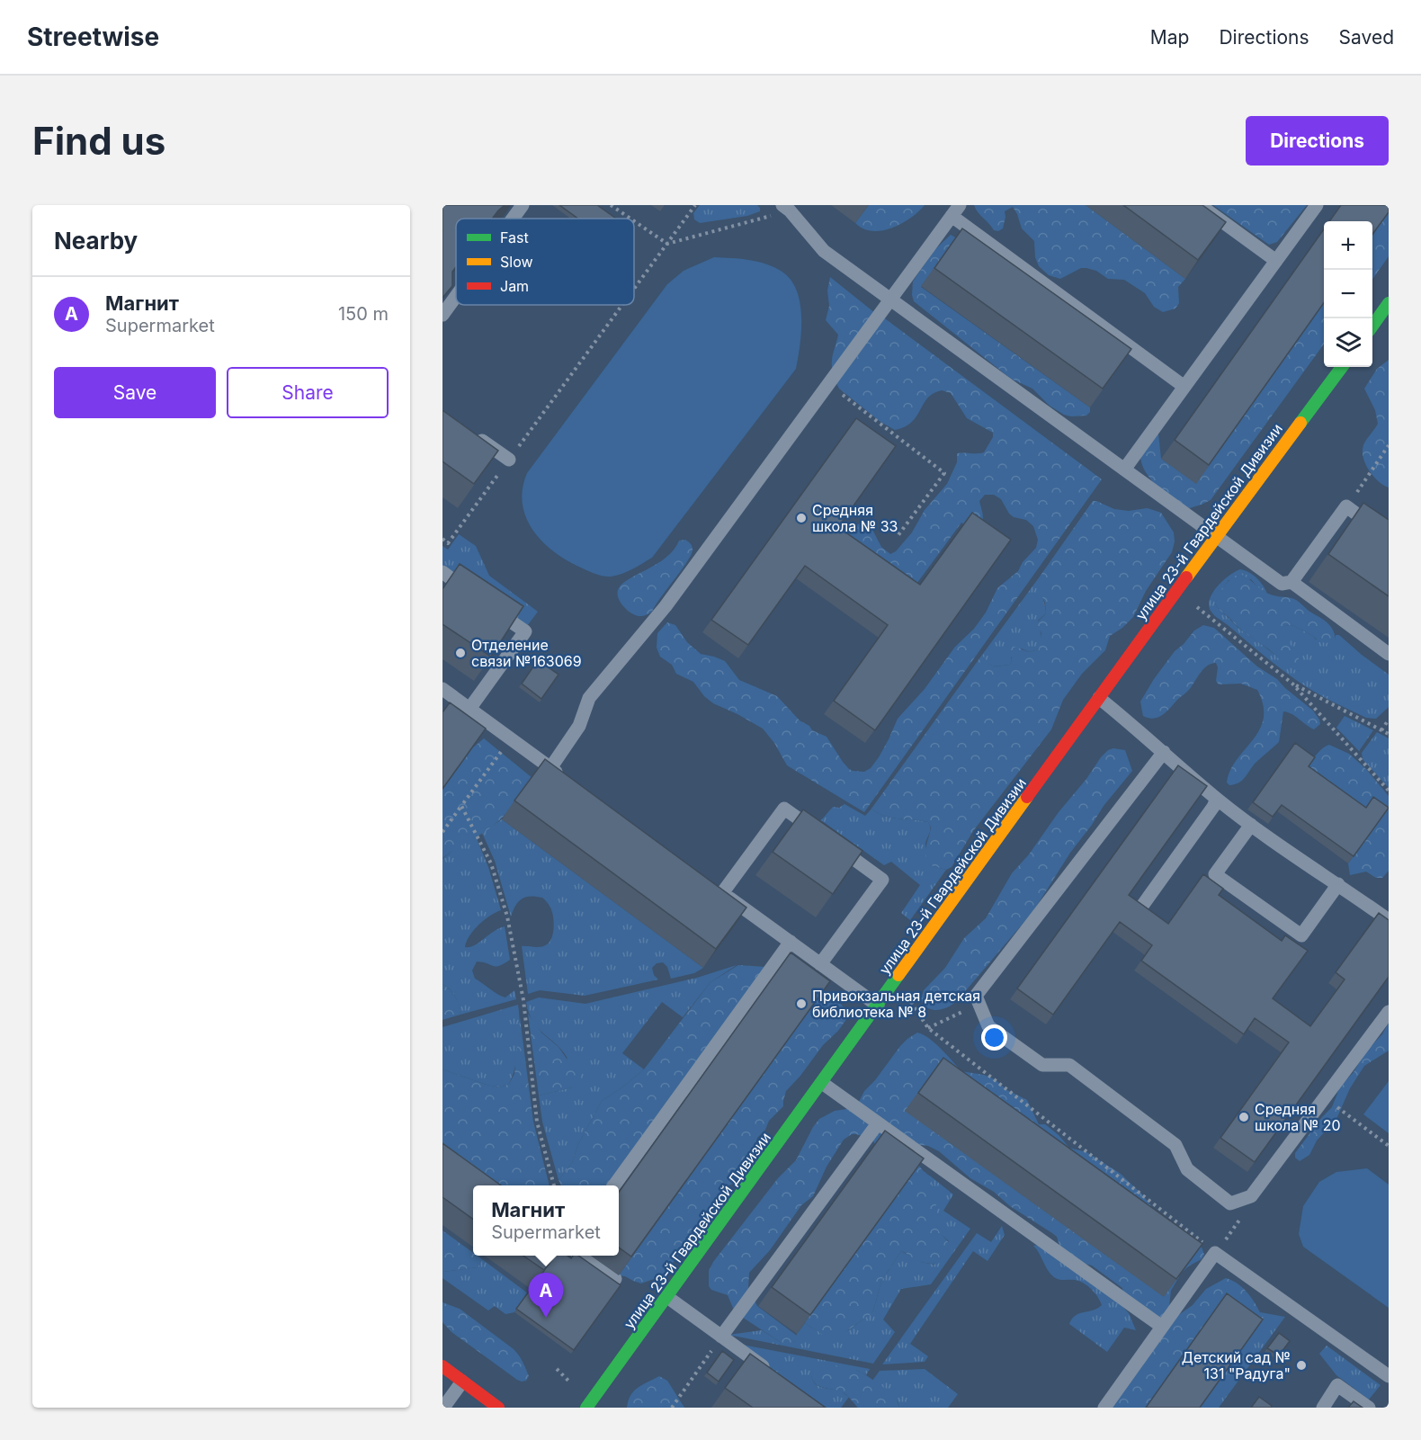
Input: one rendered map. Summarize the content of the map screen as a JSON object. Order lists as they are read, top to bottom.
{
  "streets": {
    "street": ["улица 23-й Гвардейской Дивизии"]
  },
  "places": [
    "Средняя школа № 33",
    "Отделение связи №163069",
    "Привокзальная детская библиотека № 8",
    "Средняя школа № 20",
    "Детский сад № 131 \"Радуга\""
  ],
  "legend": ["Fast", "Slow", "Jam"],
  "page": {
    "header": "Streetwise",
    "nav": ["Map", "Directions", "Saved"],
    "buttons": [
      "Directions",
      ["Save", "Share"]
    ],
    "title": "Find us",
    "heading": "Nearby",
    "map_buttons": ["+", "−"],
    "list": [
      {
        "mark": "A",
        "name": "Магнит",
        "note": "Supermarket",
        "value": "150 m"
      }
    ],
    "popup": ["Магнит", "Supermarket"],
    "pins": "A"
  }
}
